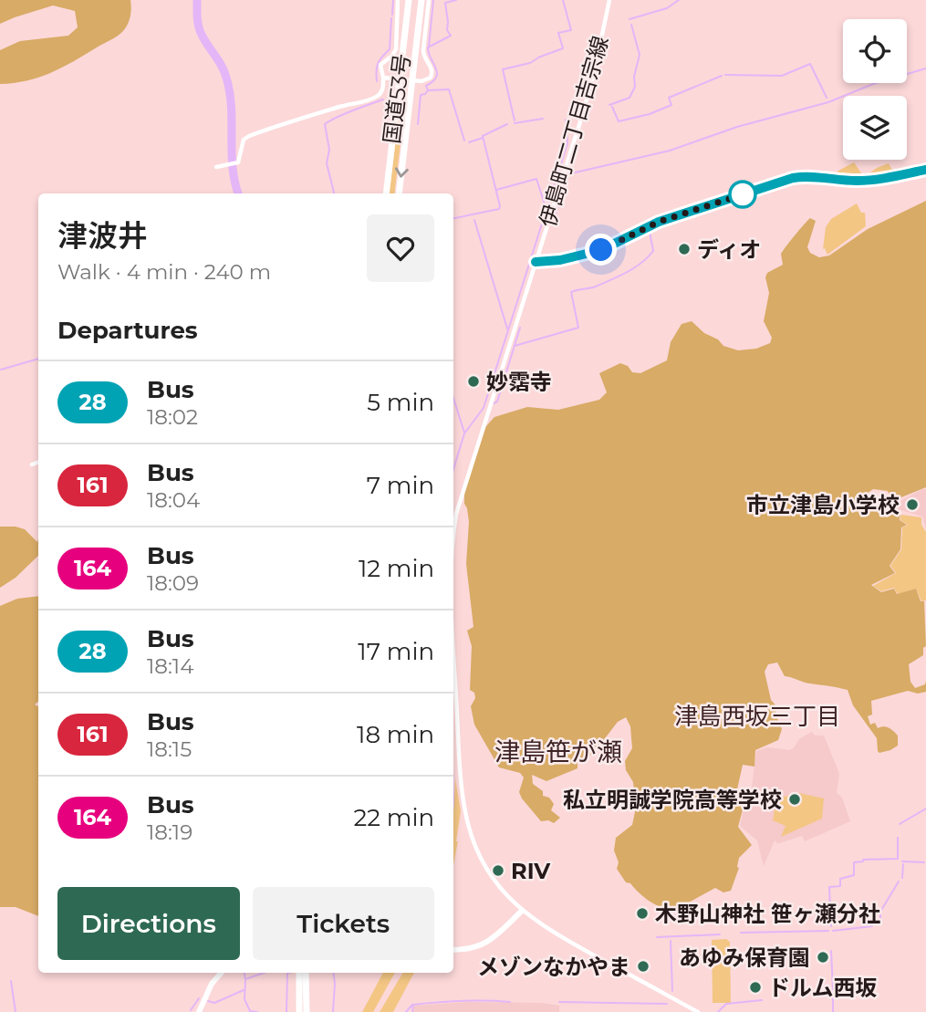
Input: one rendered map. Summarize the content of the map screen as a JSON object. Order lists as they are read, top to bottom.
{
  "streets": {
    "highway": ["国道53号"],
    "street": ["伊島町二丁目吉宗線"]
  },
  "districts": ["津島西坂三丁目", "津島笹が瀬"],
  "places": [
    "ディオ",
    "妙霑寺",
    "市立津島小学校",
    "私立明誠学院高等学校",
    "RIV",
    "木野山神社 笹ヶ瀬分社",
    "あゆみ保育園",
    "メゾンなかやま",
    "ドルム西坂"
  ],
  "lines": ["bus line 28"],
  "page": {
    "heading": [
      ["津波井", "Walk · 4 min · 240 m"],
      "Departures"
    ],
    "list": [
      {
        "mark": "28",
        "name": "Bus",
        "note": "18:02",
        "value": "5 min"
      },
      {
        "mark": "161",
        "name": "Bus",
        "note": "18:04",
        "value": "7 min"
      },
      {
        "mark": "164",
        "name": "Bus",
        "note": "18:09",
        "value": "12 min"
      },
      {
        "mark": "28",
        "name": "Bus",
        "note": "18:14",
        "value": "17 min"
      },
      {
        "mark": "161",
        "name": "Bus",
        "note": "18:15",
        "value": "18 min"
      },
      {
        "mark": "164",
        "name": "Bus",
        "note": "18:19",
        "value": "22 min"
      }
    ],
    "buttons": ["Directions", "Tickets"]
  }
}
